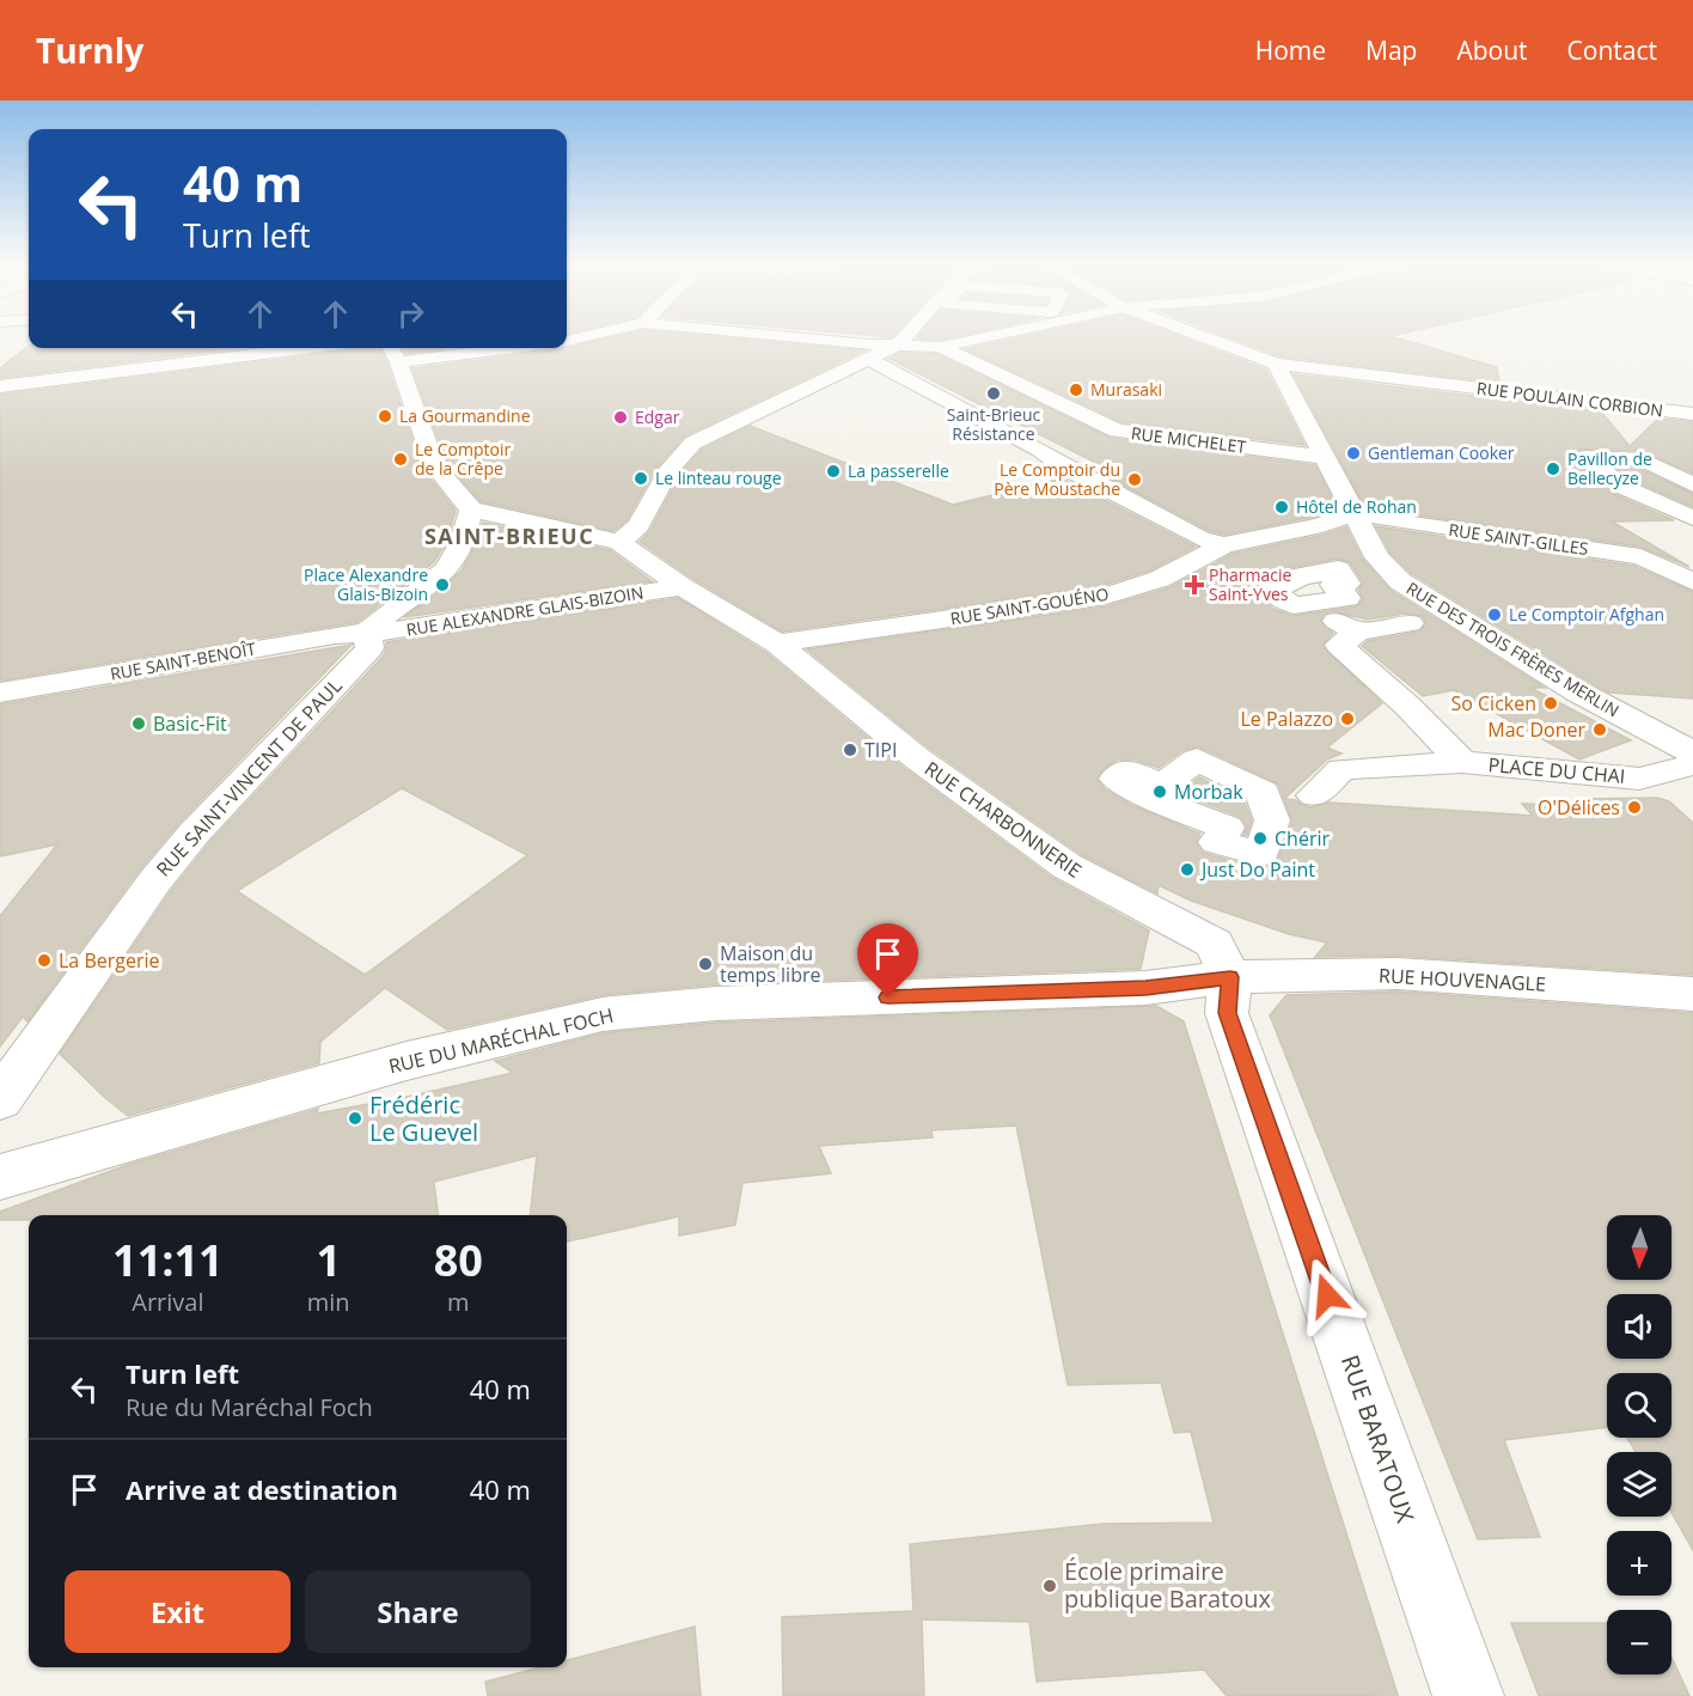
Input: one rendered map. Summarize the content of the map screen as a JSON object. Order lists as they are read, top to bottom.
{
  "streets": {
    "street": [
      "RUE POULAIN CORBION",
      "RUE MICHELET",
      "RUE SAINT-GILLES",
      "RUE SAINT-GOUÉNO",
      "RUE ALEXANDRE GLAIS-BIZOIN",
      "RUE DES TROIS FRÈRES MERLIN",
      "RUE SAINT-BENOÎT",
      "PLACE DU CHAI",
      "RUE SAINT-VINCENT DE PAUL",
      "RUE CHARBONNERIE",
      "RUE HOUVENAGLE",
      "RUE DU MARÉCHAL FOCH",
      "RUE BARATOUX"
    ]
  },
  "crossings": [
    ["RUE POULAIN CORBION", "RUE DES TROIS FRÈRES MERLIN"],
    ["RUE MICHELET", "RUE DES TROIS FRÈRES MERLIN"],
    ["RUE SAINT-GILLES", "RUE SAINT-GOUÉNO"],
    ["RUE SAINT-GILLES", "RUE DES TROIS FRÈRES MERLIN"],
    ["RUE SAINT-GOUÉNO", "RUE DES TROIS FRÈRES MERLIN"],
    ["RUE SAINT-GOUÉNO", "RUE CHARBONNERIE"],
    ["RUE ALEXANDRE GLAIS-BIZOIN", "RUE SAINT-BENOÎT"],
    ["RUE ALEXANDRE GLAIS-BIZOIN", "RUE SAINT-VINCENT DE PAUL"],
    ["RUE ALEXANDRE GLAIS-BIZOIN", "RUE CHARBONNERIE"],
    ["RUE SAINT-BENOÎT", "RUE SAINT-VINCENT DE PAUL"],
    ["RUE CHARBONNERIE", "RUE HOUVENAGLE"],
    ["RUE CHARBONNERIE", "RUE DU MARÉCHAL FOCH"],
    ["RUE CHARBONNERIE", "RUE BARATOUX"],
    ["RUE HOUVENAGLE", "RUE DU MARÉCHAL FOCH"],
    ["RUE HOUVENAGLE", "RUE BARATOUX"],
    ["RUE DU MARÉCHAL FOCH", "RUE BARATOUX"]
  ],
  "districts": ["SAINT-BRIEUC"],
  "places": {
    "other": [
      "Murasaki",
      "Saint-Brieuc Résistance",
      "La Gourmandine",
      "Edgar",
      "Gentleman Cooker",
      "Le Comptoir de la Crêpe",
      "Pavillon de Bellecyze",
      "La passerelle",
      "Le linteau rouge",
      "Le Comptoir du Père Moustache",
      "Hôtel de Rohan",
      "Place Alexandre Glais-Bizoin",
      "Le Comptoir Afghan",
      "So Cicken",
      "Le Palazzo",
      "Basic-Fit",
      "Mac Doner",
      "TIPI",
      "Morbak",
      "O'Délices",
      "Chérir",
      "Just Do Paint",
      "La Bergerie",
      "Maison du temps libre",
      "Frédéric Le Guevel",
      "École primaire publique Baratoux"
    ],
    "health": ["Pharmacie Saint-Yves"]
  },
  "north": "bottom",
  "page": {
    "header": "Turnly",
    "nav": [
      "Home",
      "Map",
      "About",
      "Contact"
    ],
    "turn": ["40 m", "Turn left"],
    "map_buttons": ["+", "−"],
    "eta": [
      "11:11",
      "Arrival",
      "1",
      "min",
      "80",
      "m"
    ],
    "list": [
      {
        "name": "Turn left",
        "note": "Rue du Maréchal Foch",
        "value": "40 m"
      },
      {
        "name": "Arrive at destination",
        "value": "40 m"
      }
    ],
    "buttons": ["Exit", "Share"]
  }
}
